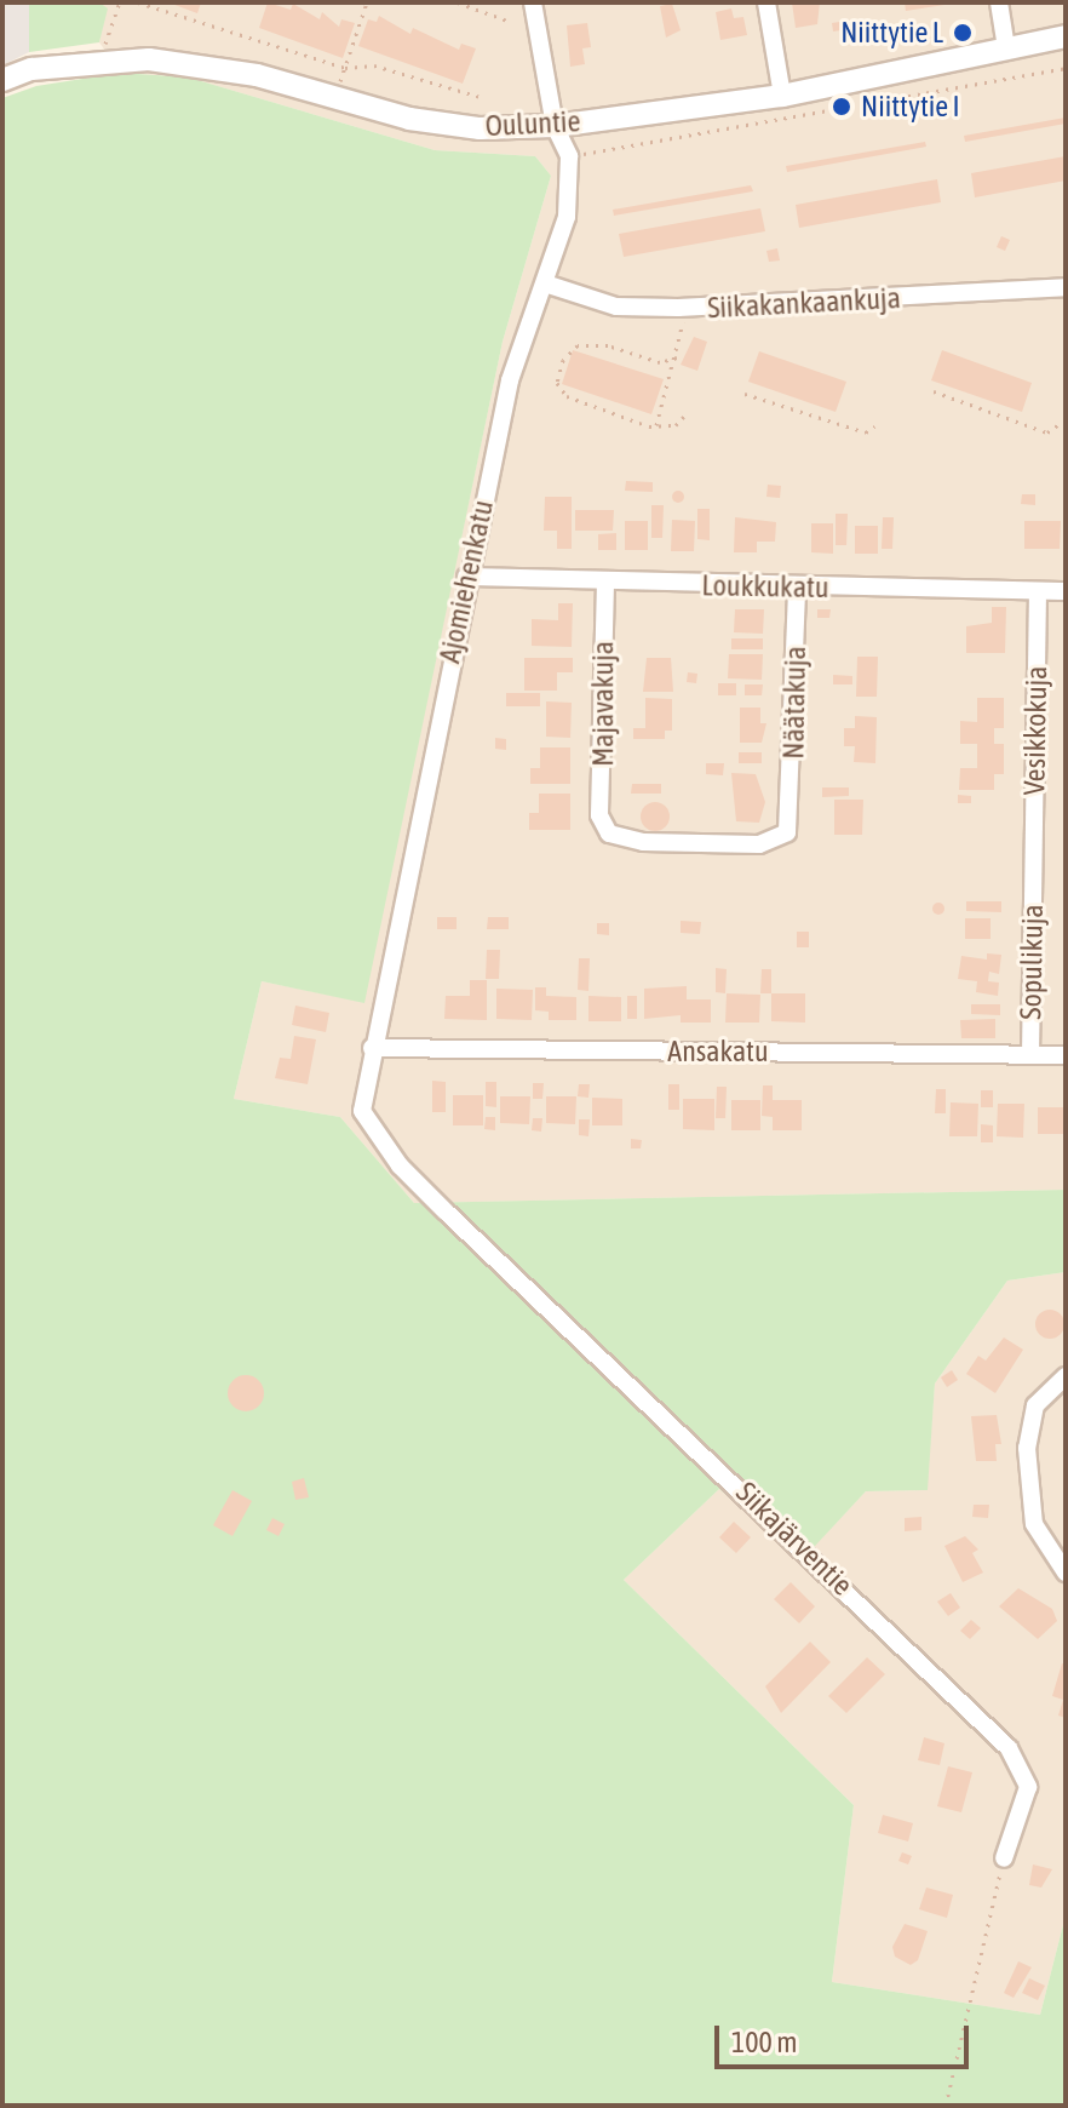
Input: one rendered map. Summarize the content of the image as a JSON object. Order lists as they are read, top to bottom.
{
  "streets": {
    "street": [
      "Ouluntie",
      "Siikakankaankuja",
      "Ajomiehenkatu",
      "Loukkukatu",
      "Näätakuja",
      "Majavakuja",
      "Vesikkokuja",
      "Sopulikuja",
      "Ansakatu",
      "Siikajärventie"
    ]
  },
  "crossings": [
    ["Ouluntie", "Ajomiehenkatu"],
    ["Siikakankaankuja", "Ajomiehenkatu"],
    ["Ajomiehenkatu", "Loukkukatu"],
    ["Ajomiehenkatu", "Ansakatu"],
    ["Ajomiehenkatu", "Siikajärventie"],
    ["Loukkukatu", "Näätakuja"],
    ["Loukkukatu", "Majavakuja"],
    ["Loukkukatu", "Vesikkokuja"],
    ["Näätakuja", "Majavakuja"],
    ["Vesikkokuja", "Sopulikuja"],
    ["Sopulikuja", "Ansakatu"],
    ["Ansakatu", "Siikajärventie"]
  ],
  "places": ["Niittytie L", "Niittytie I"],
  "scale_bar": "100 m"
}
